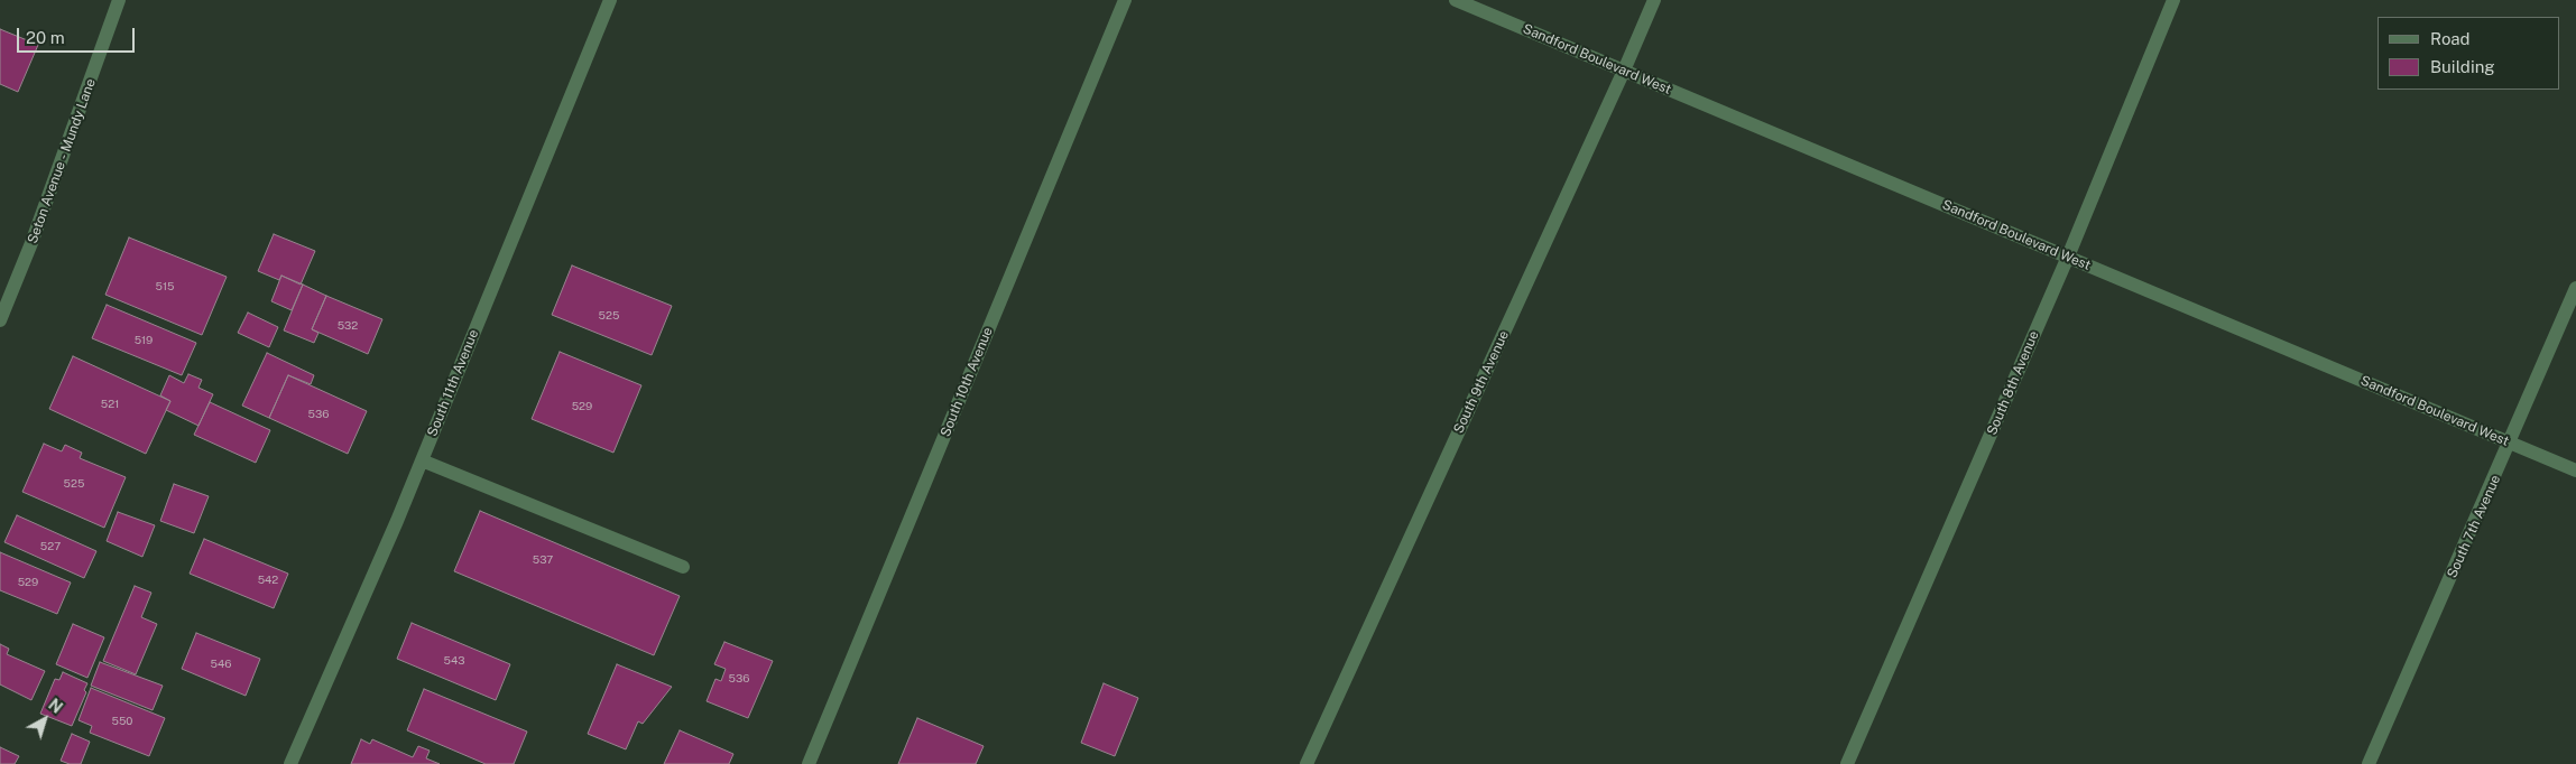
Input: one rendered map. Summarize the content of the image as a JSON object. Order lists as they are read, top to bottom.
{
  "streets": {
    "street": [
      "Sandford Boulevard West",
      "Seton Avenue - Mundy Lane",
      "South 10th Avenue",
      "South 9th Avenue",
      "South 11th Avenue",
      "South 8th Avenue",
      "South 7th Avenue"
    ]
  },
  "crossings": [
    ["Sandford Boulevard West", "South 9th Avenue"],
    ["Sandford Boulevard West", "South 8th Avenue"],
    ["Sandford Boulevard West", "South 7th Avenue"]
  ],
  "house_numbers": [
    "515",
    "525",
    "532",
    "519",
    "521",
    "529",
    "536",
    "525",
    "527",
    "537",
    "542",
    "529",
    "543",
    "546",
    "536",
    "550"
  ],
  "legend": ["Road", "Building"],
  "scale_bar": "20 m",
  "north": "top right"
}
